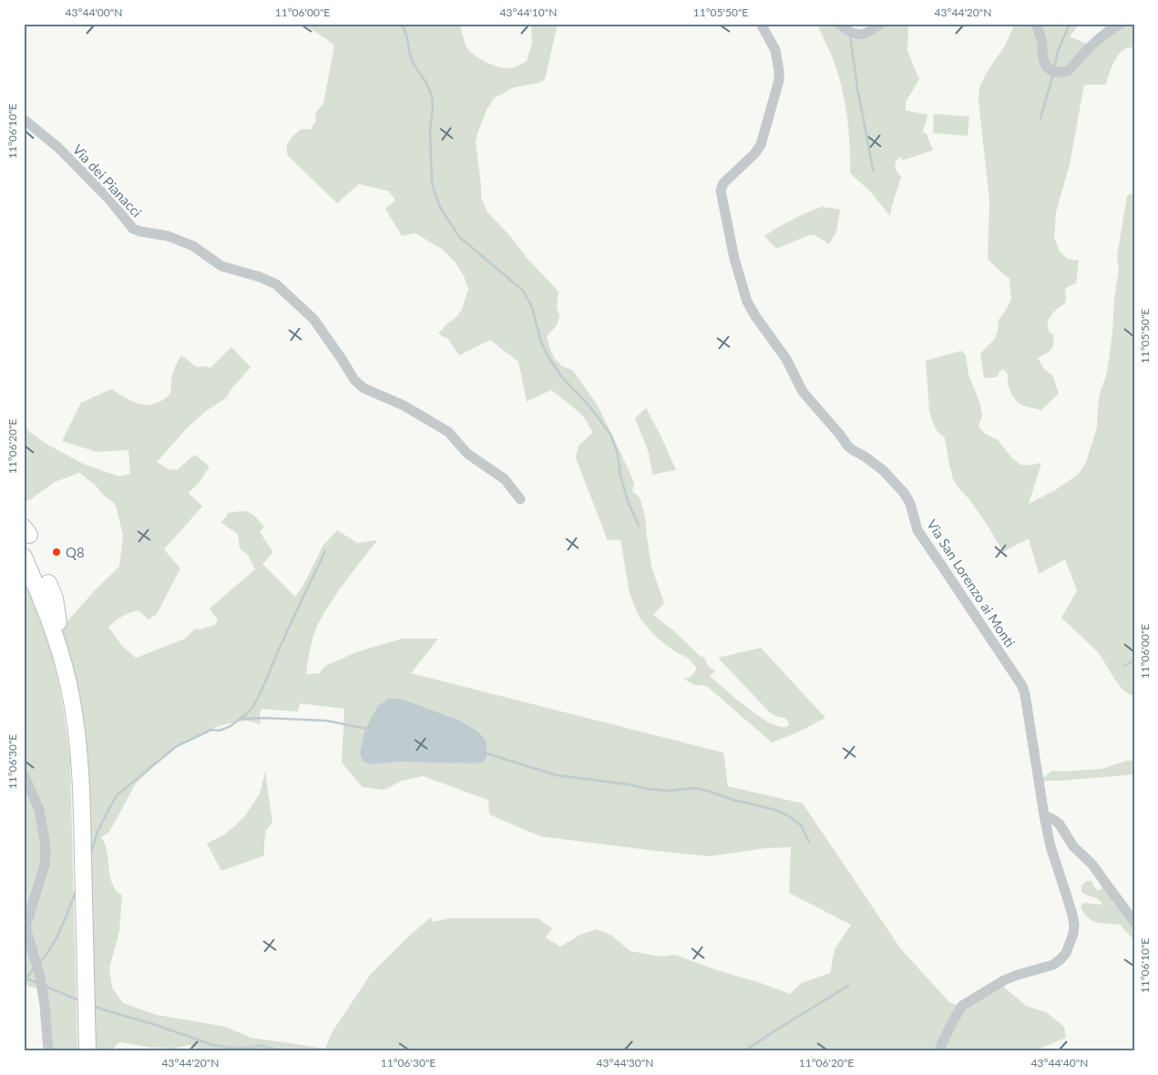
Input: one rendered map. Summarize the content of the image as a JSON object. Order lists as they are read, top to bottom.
{
  "streets": {
    "street": ["Via dei Pianacci", "Via San Lorenzo ai Monti"]
  },
  "places": ["Q8"],
  "coordinates": [
    "43°44'00\"N",
    "11°06'00\"E",
    "43°44'10\"N",
    "11°05'50\"E",
    "43°44'20\"N",
    "11°06'10\"E",
    "11°06'20\"E",
    "11°06'30\"E",
    "43°44'30\"N",
    "43°44'40\"N"
  ]
}
